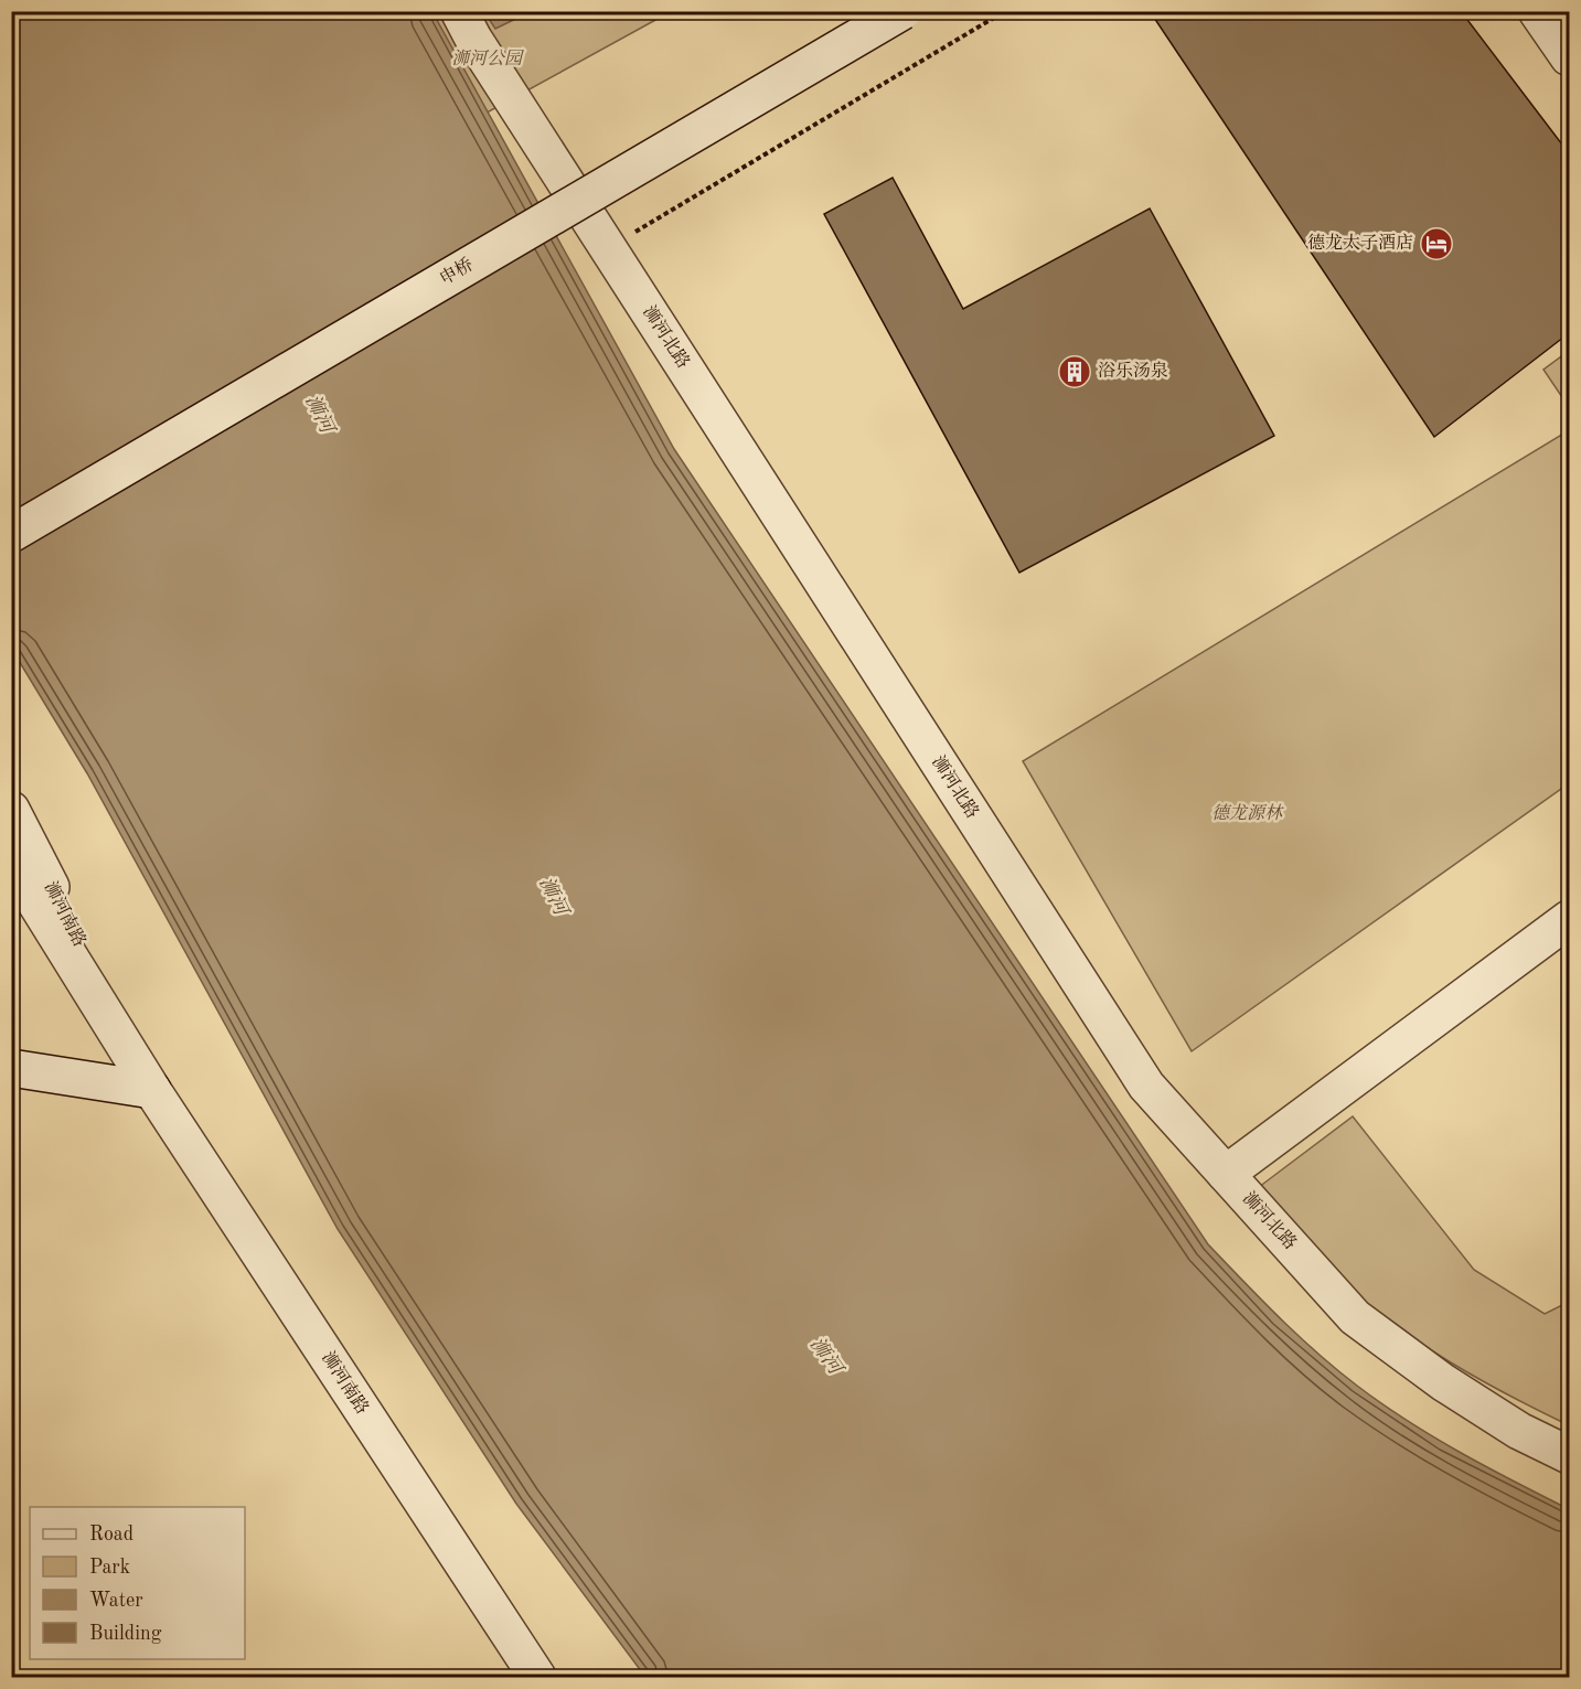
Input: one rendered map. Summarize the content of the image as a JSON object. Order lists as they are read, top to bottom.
{
  "streets": {
    "street": ["申桥", "浉河北路", "浉河南路"]
  },
  "water": ["浉河"],
  "parks": ["浉河公园", "德龙源林"],
  "places": {
    "hotel": ["德龙太子酒店"],
    "building": ["浴乐汤泉"]
  },
  "legend": [
    "Road",
    "Park",
    "Water",
    "Building"
  ]
}
